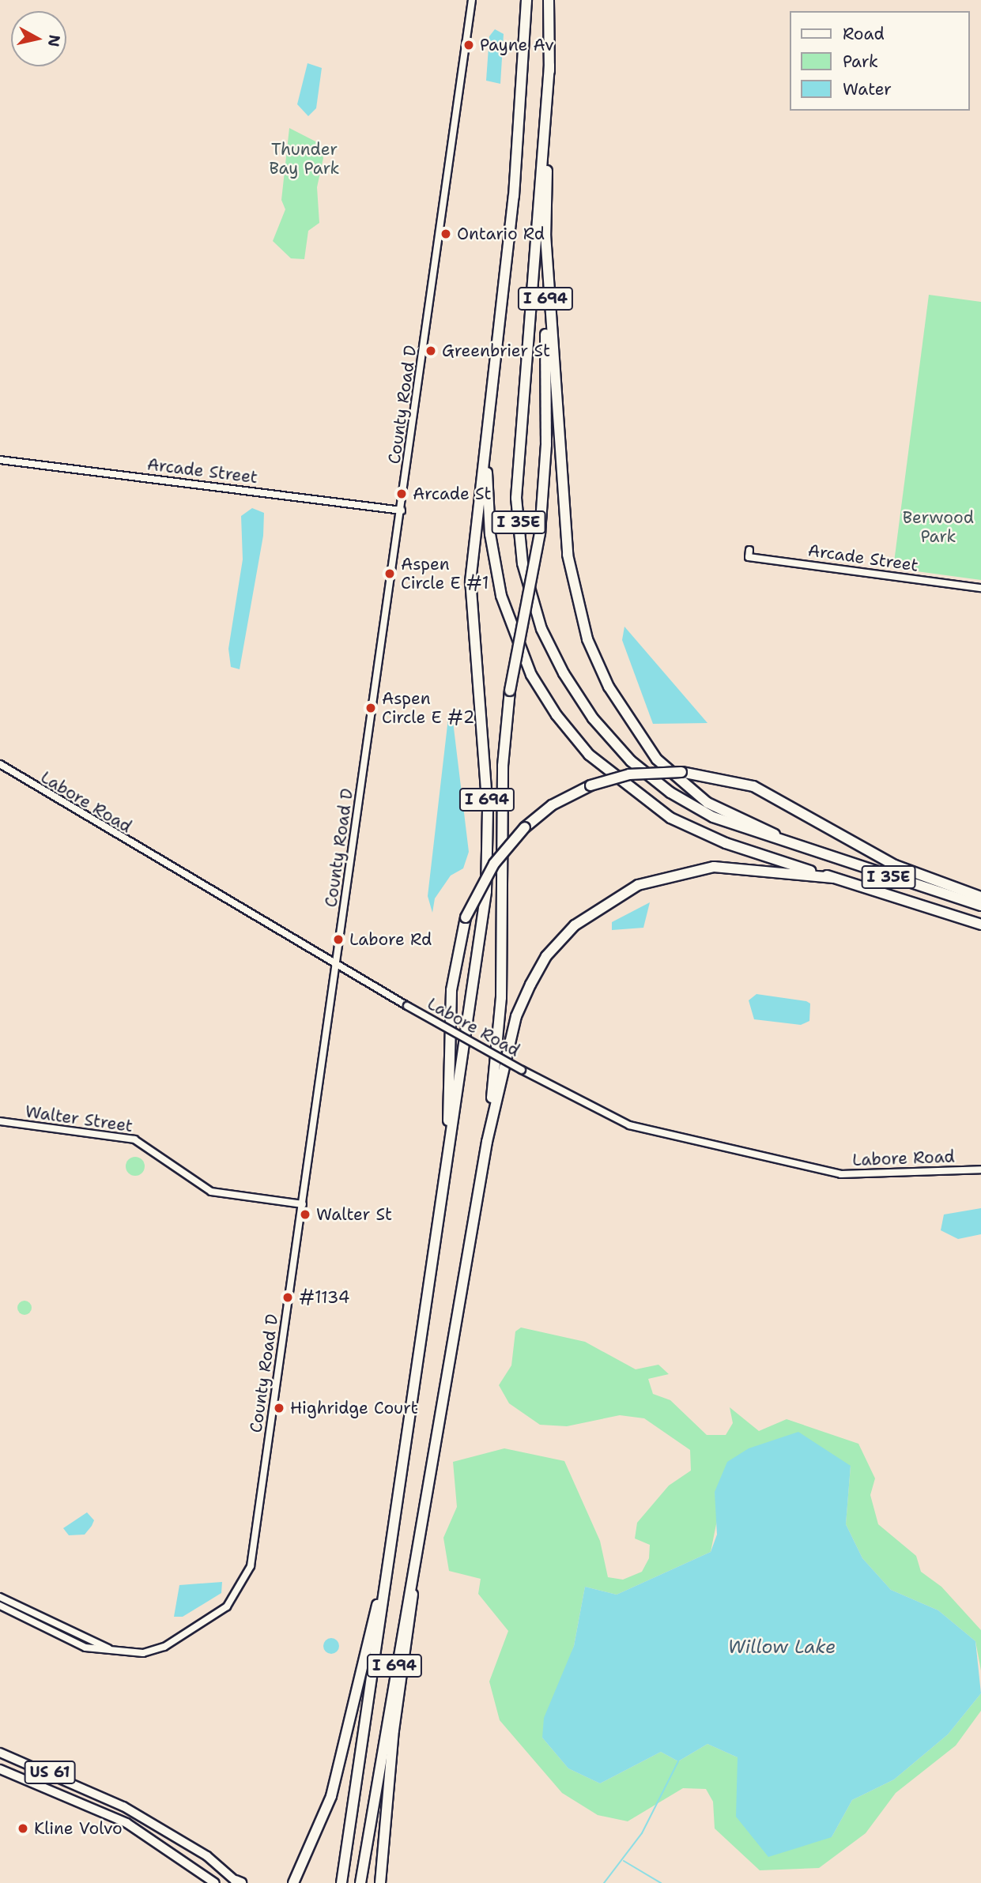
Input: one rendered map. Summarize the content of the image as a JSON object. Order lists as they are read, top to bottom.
{
  "streets": {
    "highway": ["I 694", "I 35E"],
    "main road": ["US 61"],
    "street": [
      "County Road D",
      "Arcade Street",
      "Labore Road",
      "Walter Street"
    ]
  },
  "crossings": [
    ["I 694", "I 35E"],
    ["County Road D", "Arcade Street"],
    ["County Road D", "Labore Road"],
    ["County Road D", "Walter Street"]
  ],
  "water": ["Willow Lake"],
  "parks": ["Thunder Bay Park", "Berwood Park"],
  "places": [
    "Payne Av",
    "Ontario Rd",
    "Greenbrier St",
    "Arcade St",
    "Aspen Circle E #1",
    "Aspen Circle E #2",
    "Labore Rd",
    "Walter St",
    "#1134",
    "Highridge Court",
    "Kline Volvo"
  ],
  "legend": ["Road", "Park", "Water"],
  "north": "right"
}
